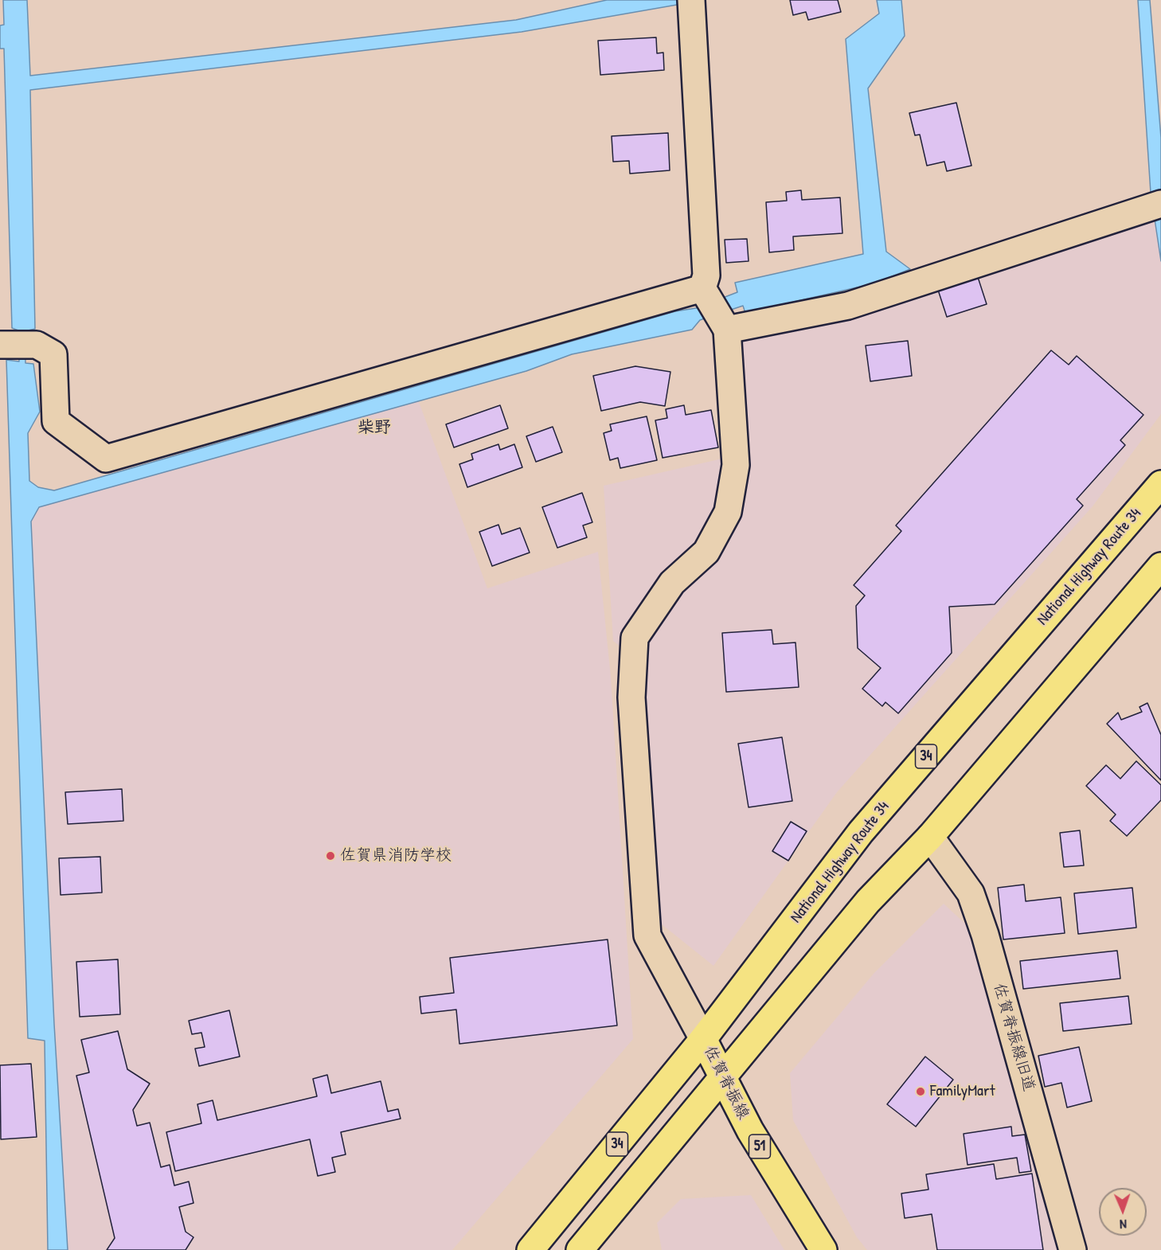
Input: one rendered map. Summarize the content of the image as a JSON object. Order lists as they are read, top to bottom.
{
  "streets": {
    "main road": [
      "National Highway Route 34",
      "34",
      "佐賀脊振線",
      "51"
    ],
    "street": ["佐賀脊振線旧道"]
  },
  "crossings": [
    ["National Highway Route 34", "佐賀脊振線"],
    ["34", "佐賀脊振線旧道"],
    ["34", "佐賀脊振線"]
  ],
  "districts": ["柴野"],
  "places": ["佐賀県消防学校", "FamilyMart"],
  "north": "bottom"
}
